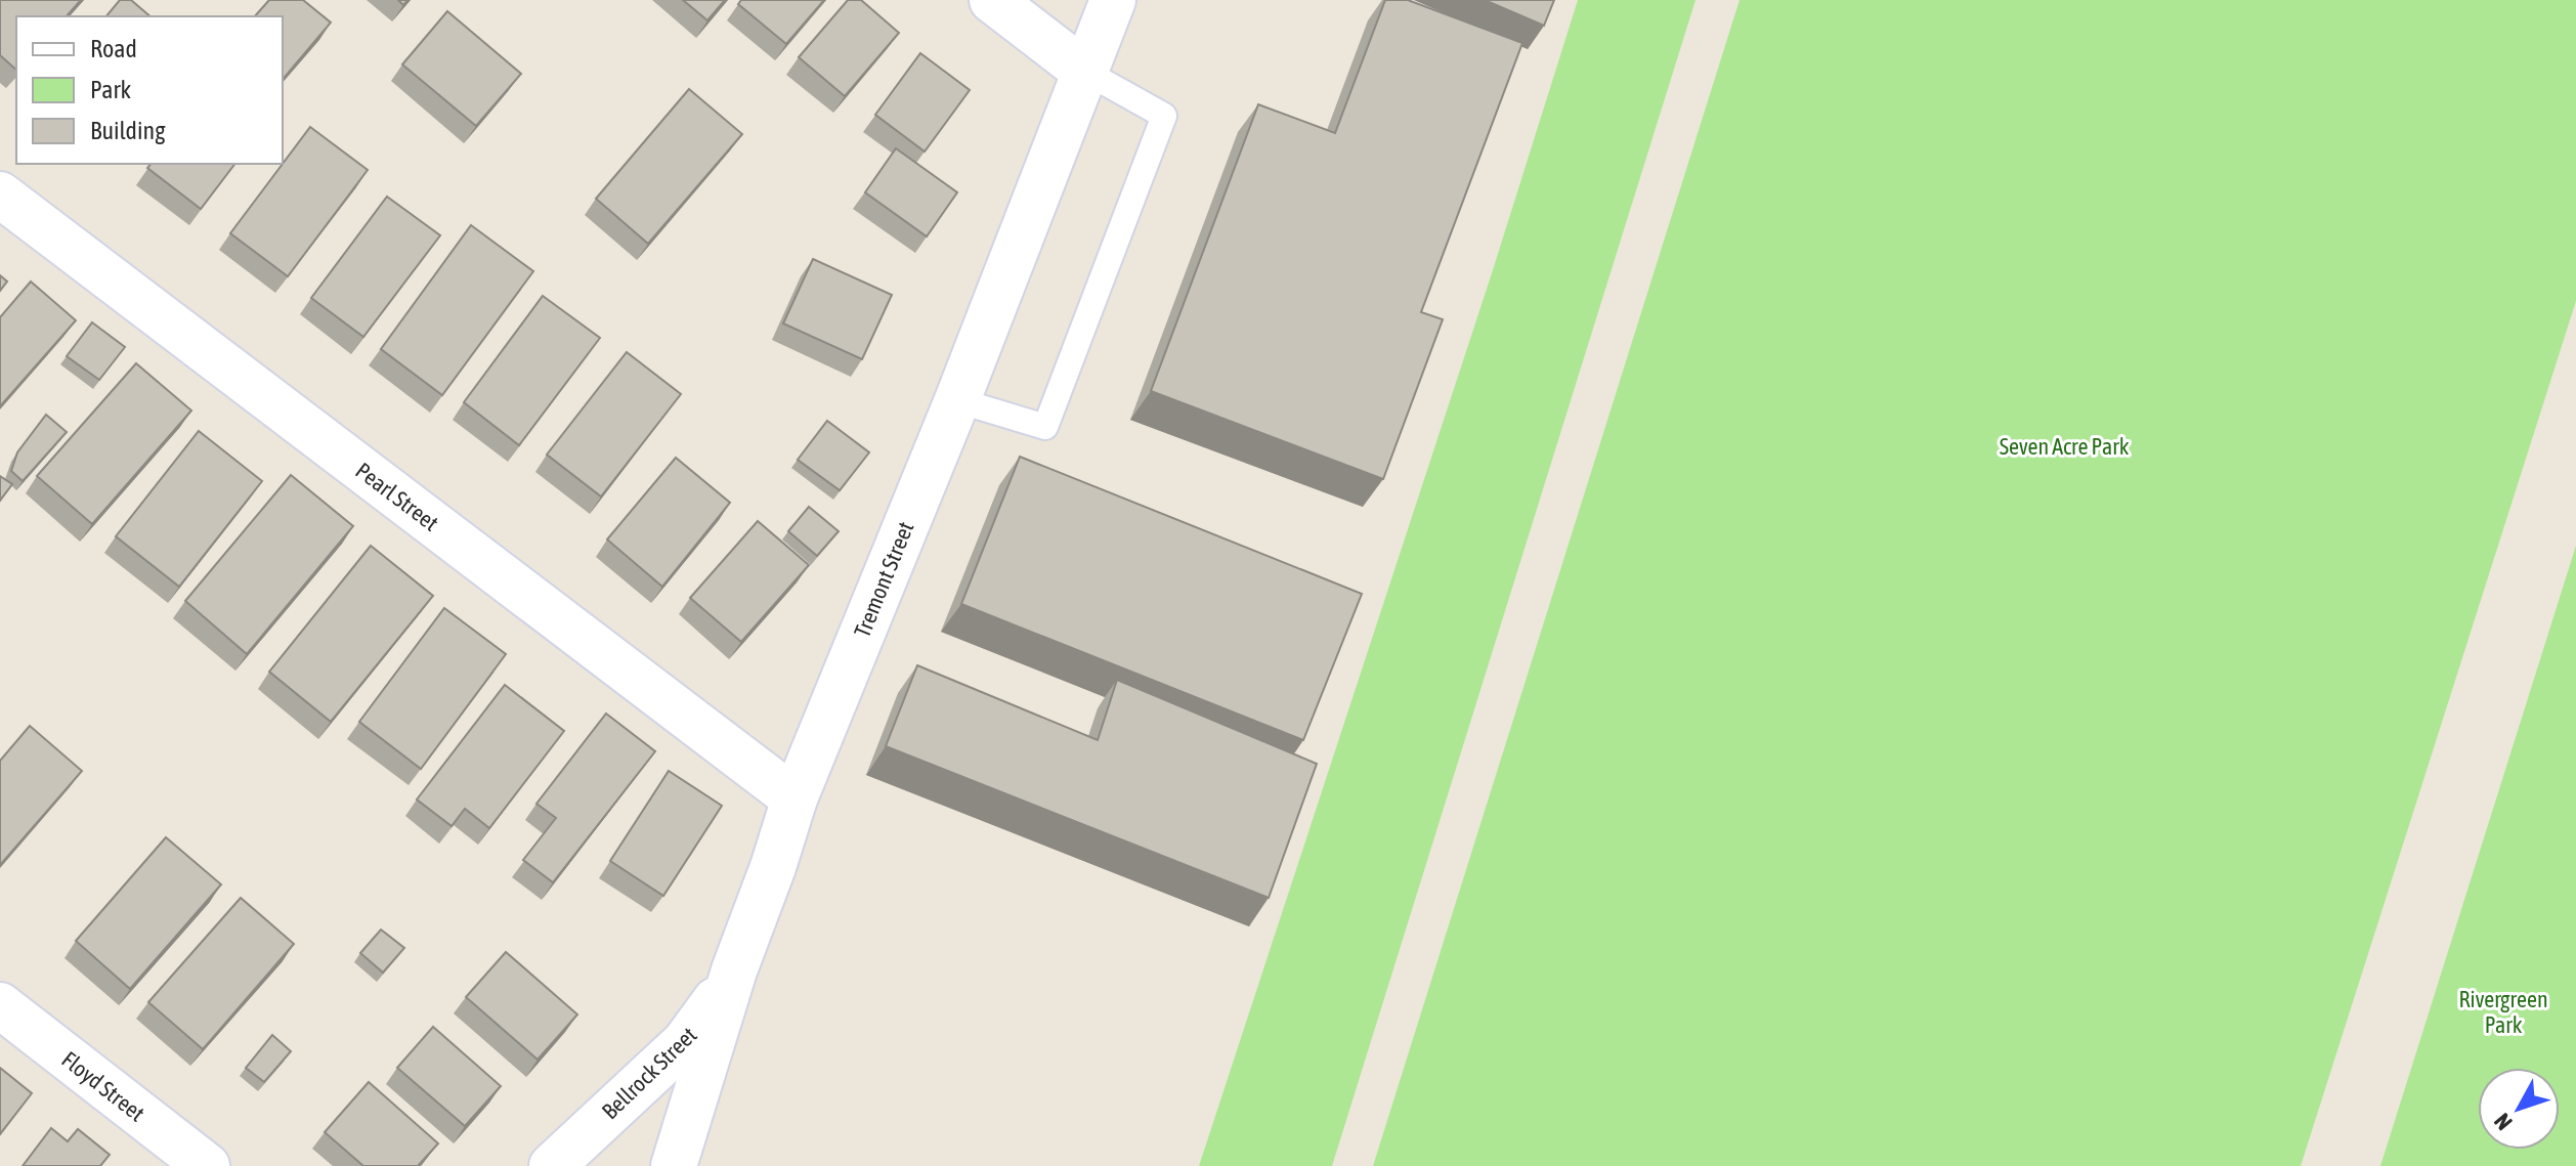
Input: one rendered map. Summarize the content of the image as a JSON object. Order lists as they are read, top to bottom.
{
  "streets": {
    "street": [
      "Pearl Street",
      "Tremont Street",
      "Bellrock Street",
      "Floyd Street"
    ]
  },
  "crossings": [
    ["Pearl Street", "Tremont Street"],
    ["Tremont Street", "Bellrock Street"]
  ],
  "parks": ["Seven Acre Park", "Rivergreen Park"],
  "legend": ["Road", "Park", "Building"],
  "north": "bottom left"
}
